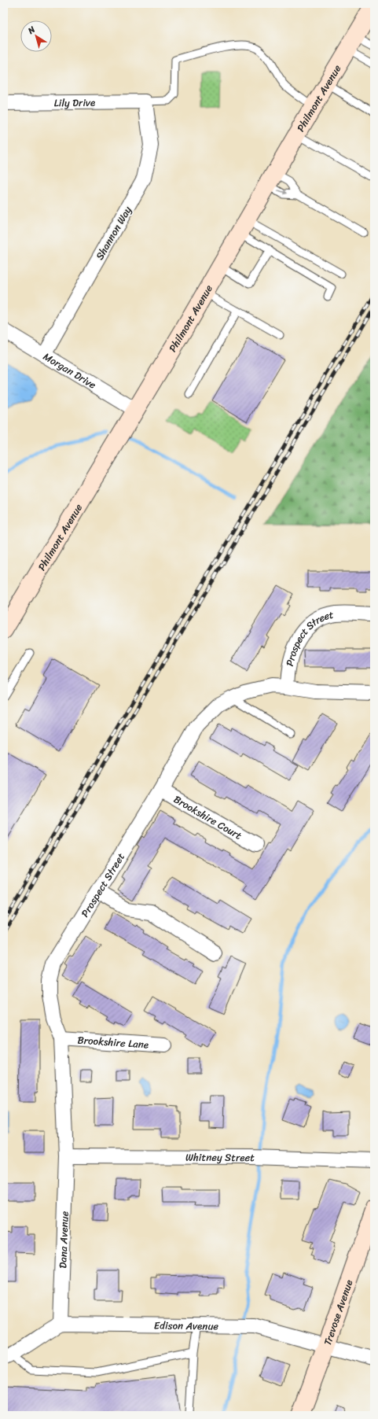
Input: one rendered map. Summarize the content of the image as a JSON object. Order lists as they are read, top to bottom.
{
  "streets": {
    "main road": ["Philmont Avenue", "Trevose Avenue"],
    "street": [
      "Lily Drive",
      "Shannon Way",
      "Morgan Drive",
      "Prospect Street",
      "Brookshire Court",
      "Brookshire Lane",
      "Whitney Street",
      "Dana Avenue",
      "Edison Avenue"
    ]
  },
  "crossings": [
    ["Philmont Avenue", "Morgan Drive"],
    ["Lily Drive", "Shannon Way"],
    ["Shannon Way", "Morgan Drive"],
    ["Prospect Street", "Brookshire Court"],
    ["Prospect Street", "Brookshire Lane"],
    ["Prospect Street", "Whitney Street"],
    ["Prospect Street", "Dana Avenue"],
    ["Whitney Street", "Dana Avenue"],
    ["Dana Avenue", "Edison Avenue"],
    ["Trevose Avenue", "Edison Avenue"]
  ],
  "north": "top left"
}
